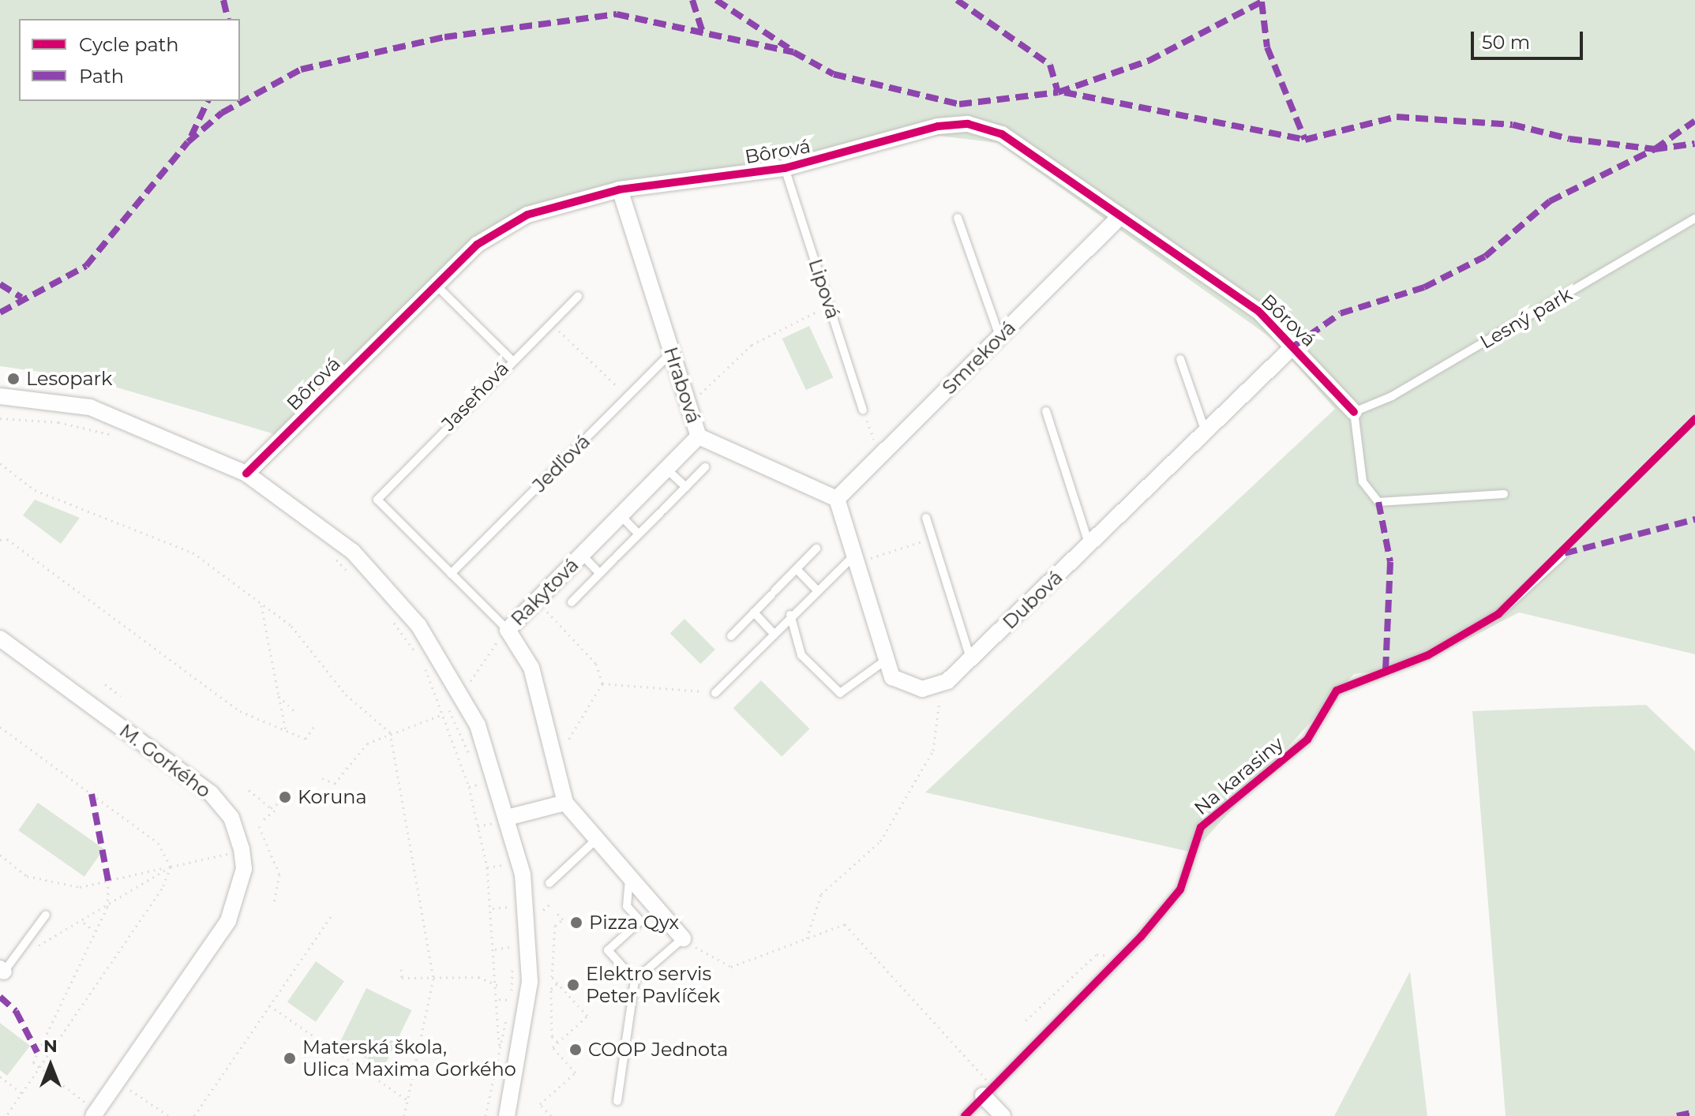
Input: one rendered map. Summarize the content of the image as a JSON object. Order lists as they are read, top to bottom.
{
  "streets": {
    "street": [
      "Bôrová",
      "Smreková",
      "Hrabová",
      "Rakytová",
      "Dubová",
      "M. Gorkého"
    ],
    "lane": [
      "Lipová",
      "Lesný park",
      "Jaseňová",
      "Jedľová",
      "Na karasiny"
    ]
  },
  "crossings": [
    ["Bôrová", "Lipová"],
    ["Bôrová", "Lesný park"],
    ["Bôrová", "Smreková"],
    ["Bôrová", "Hrabová"],
    ["Bôrová", "Dubová"],
    ["Smreková", "Hrabová"],
    ["Hrabová", "Jedľová"],
    ["Hrabová", "Rakytová"],
    ["Jaseňová", "Jedľová"]
  ],
  "places": [
    "Lesopark",
    "Koruna",
    "Pizza Qyx",
    "Elektro servis Peter Pavlíček",
    "COOP Jednota",
    "Materská škola, Ulica Maxima Gorkého"
  ],
  "legend": ["Cycle path", "Path"],
  "scale_bar": "50 m",
  "north": "top"
}
